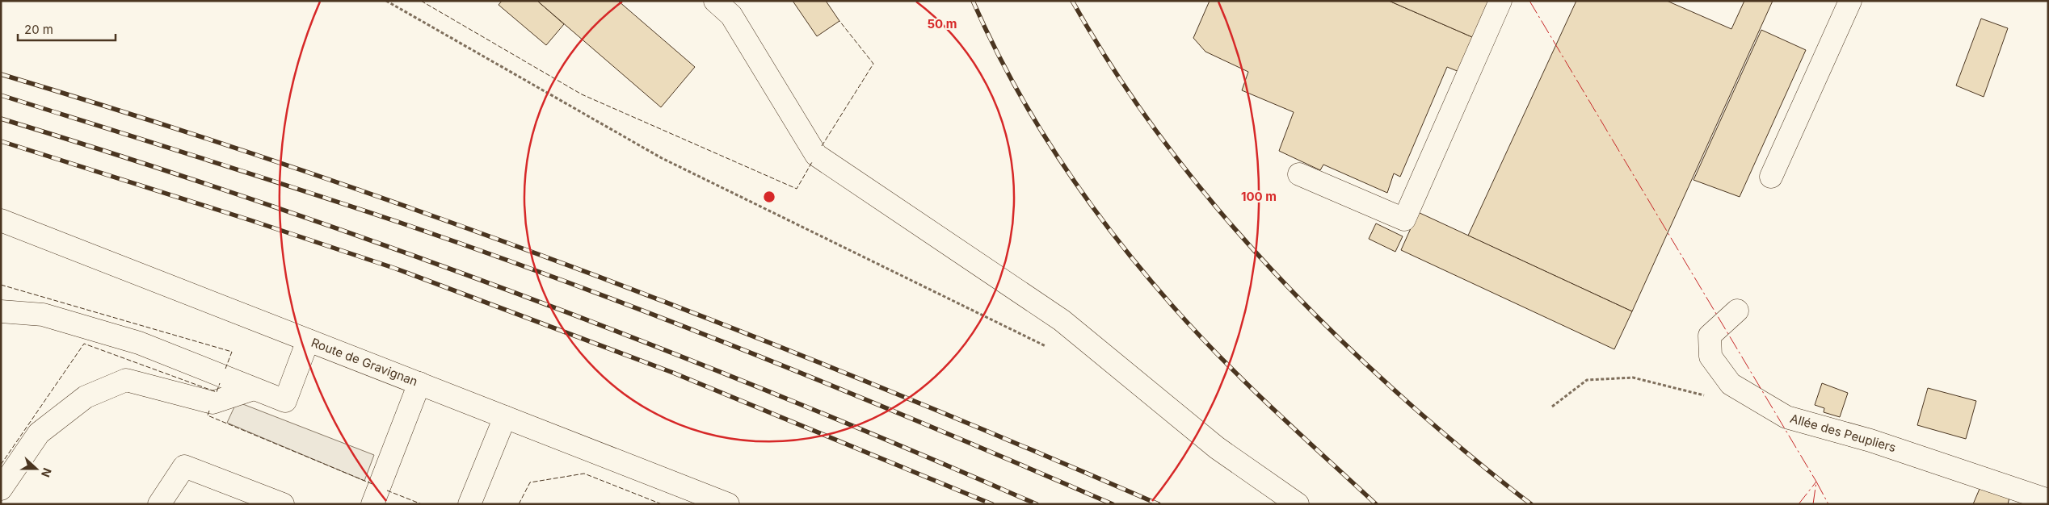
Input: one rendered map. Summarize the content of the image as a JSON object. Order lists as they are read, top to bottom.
{
  "streets": {
    "street": ["Route de Gravignan", "Allée des Peupliers"]
  },
  "scale_bar": "20 m",
  "north": "right",
  "rings": ["50 m", "100 m"]
}
